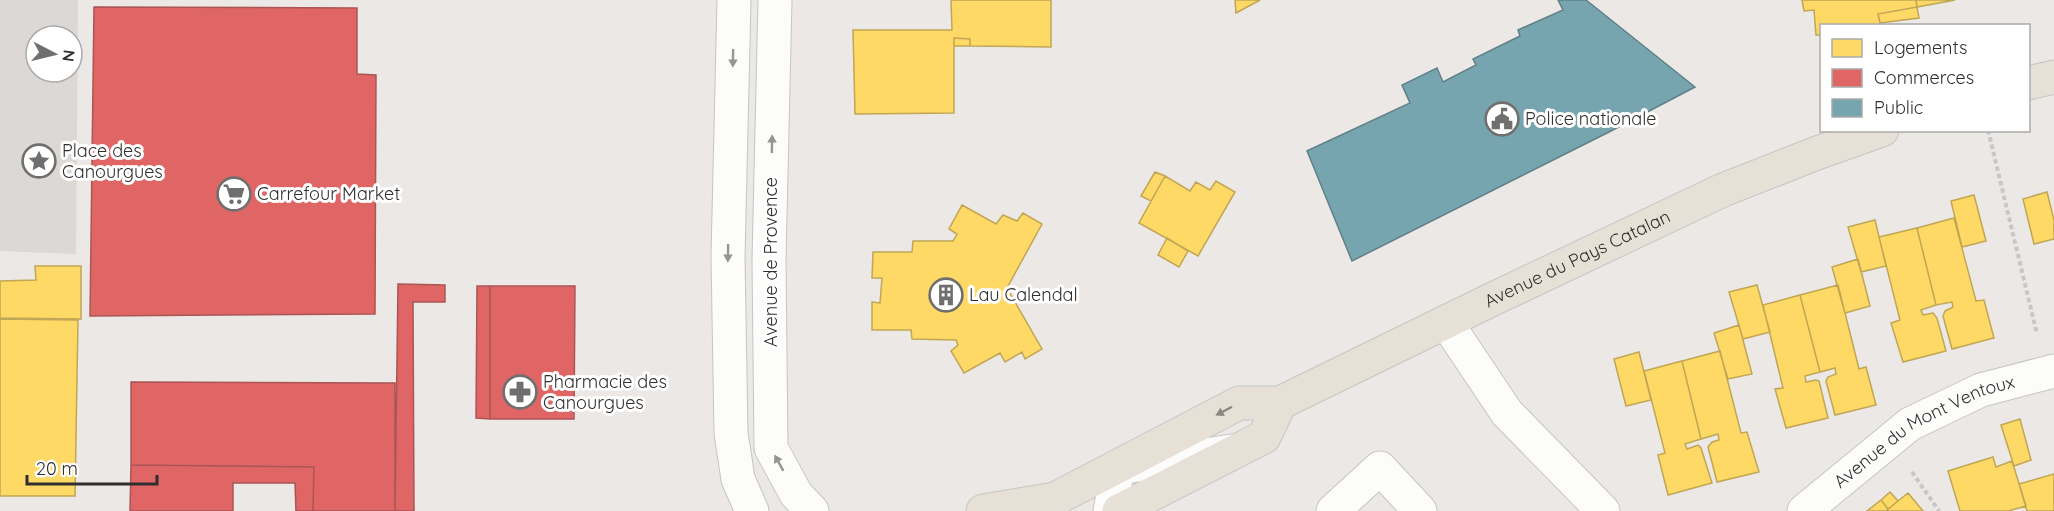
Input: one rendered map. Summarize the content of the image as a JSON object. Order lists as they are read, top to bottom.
{
  "streets": {
    "main road": ["Avenue du Pays Catalan"],
    "street": ["Avenue de Provence", "Avenue du Mont Ventoux"]
  },
  "places": {
    "public building": ["Police nationale"],
    "place": ["Place des Canourgues"],
    "supermarket": ["Carrefour Market"],
    "building": ["Lau Calendal"],
    "pharmacy": ["Pharmacie des Canourgues"]
  },
  "legend": ["Logements", "Commerces", "Public"],
  "scale_bar": "20 m",
  "north": "right"
}
